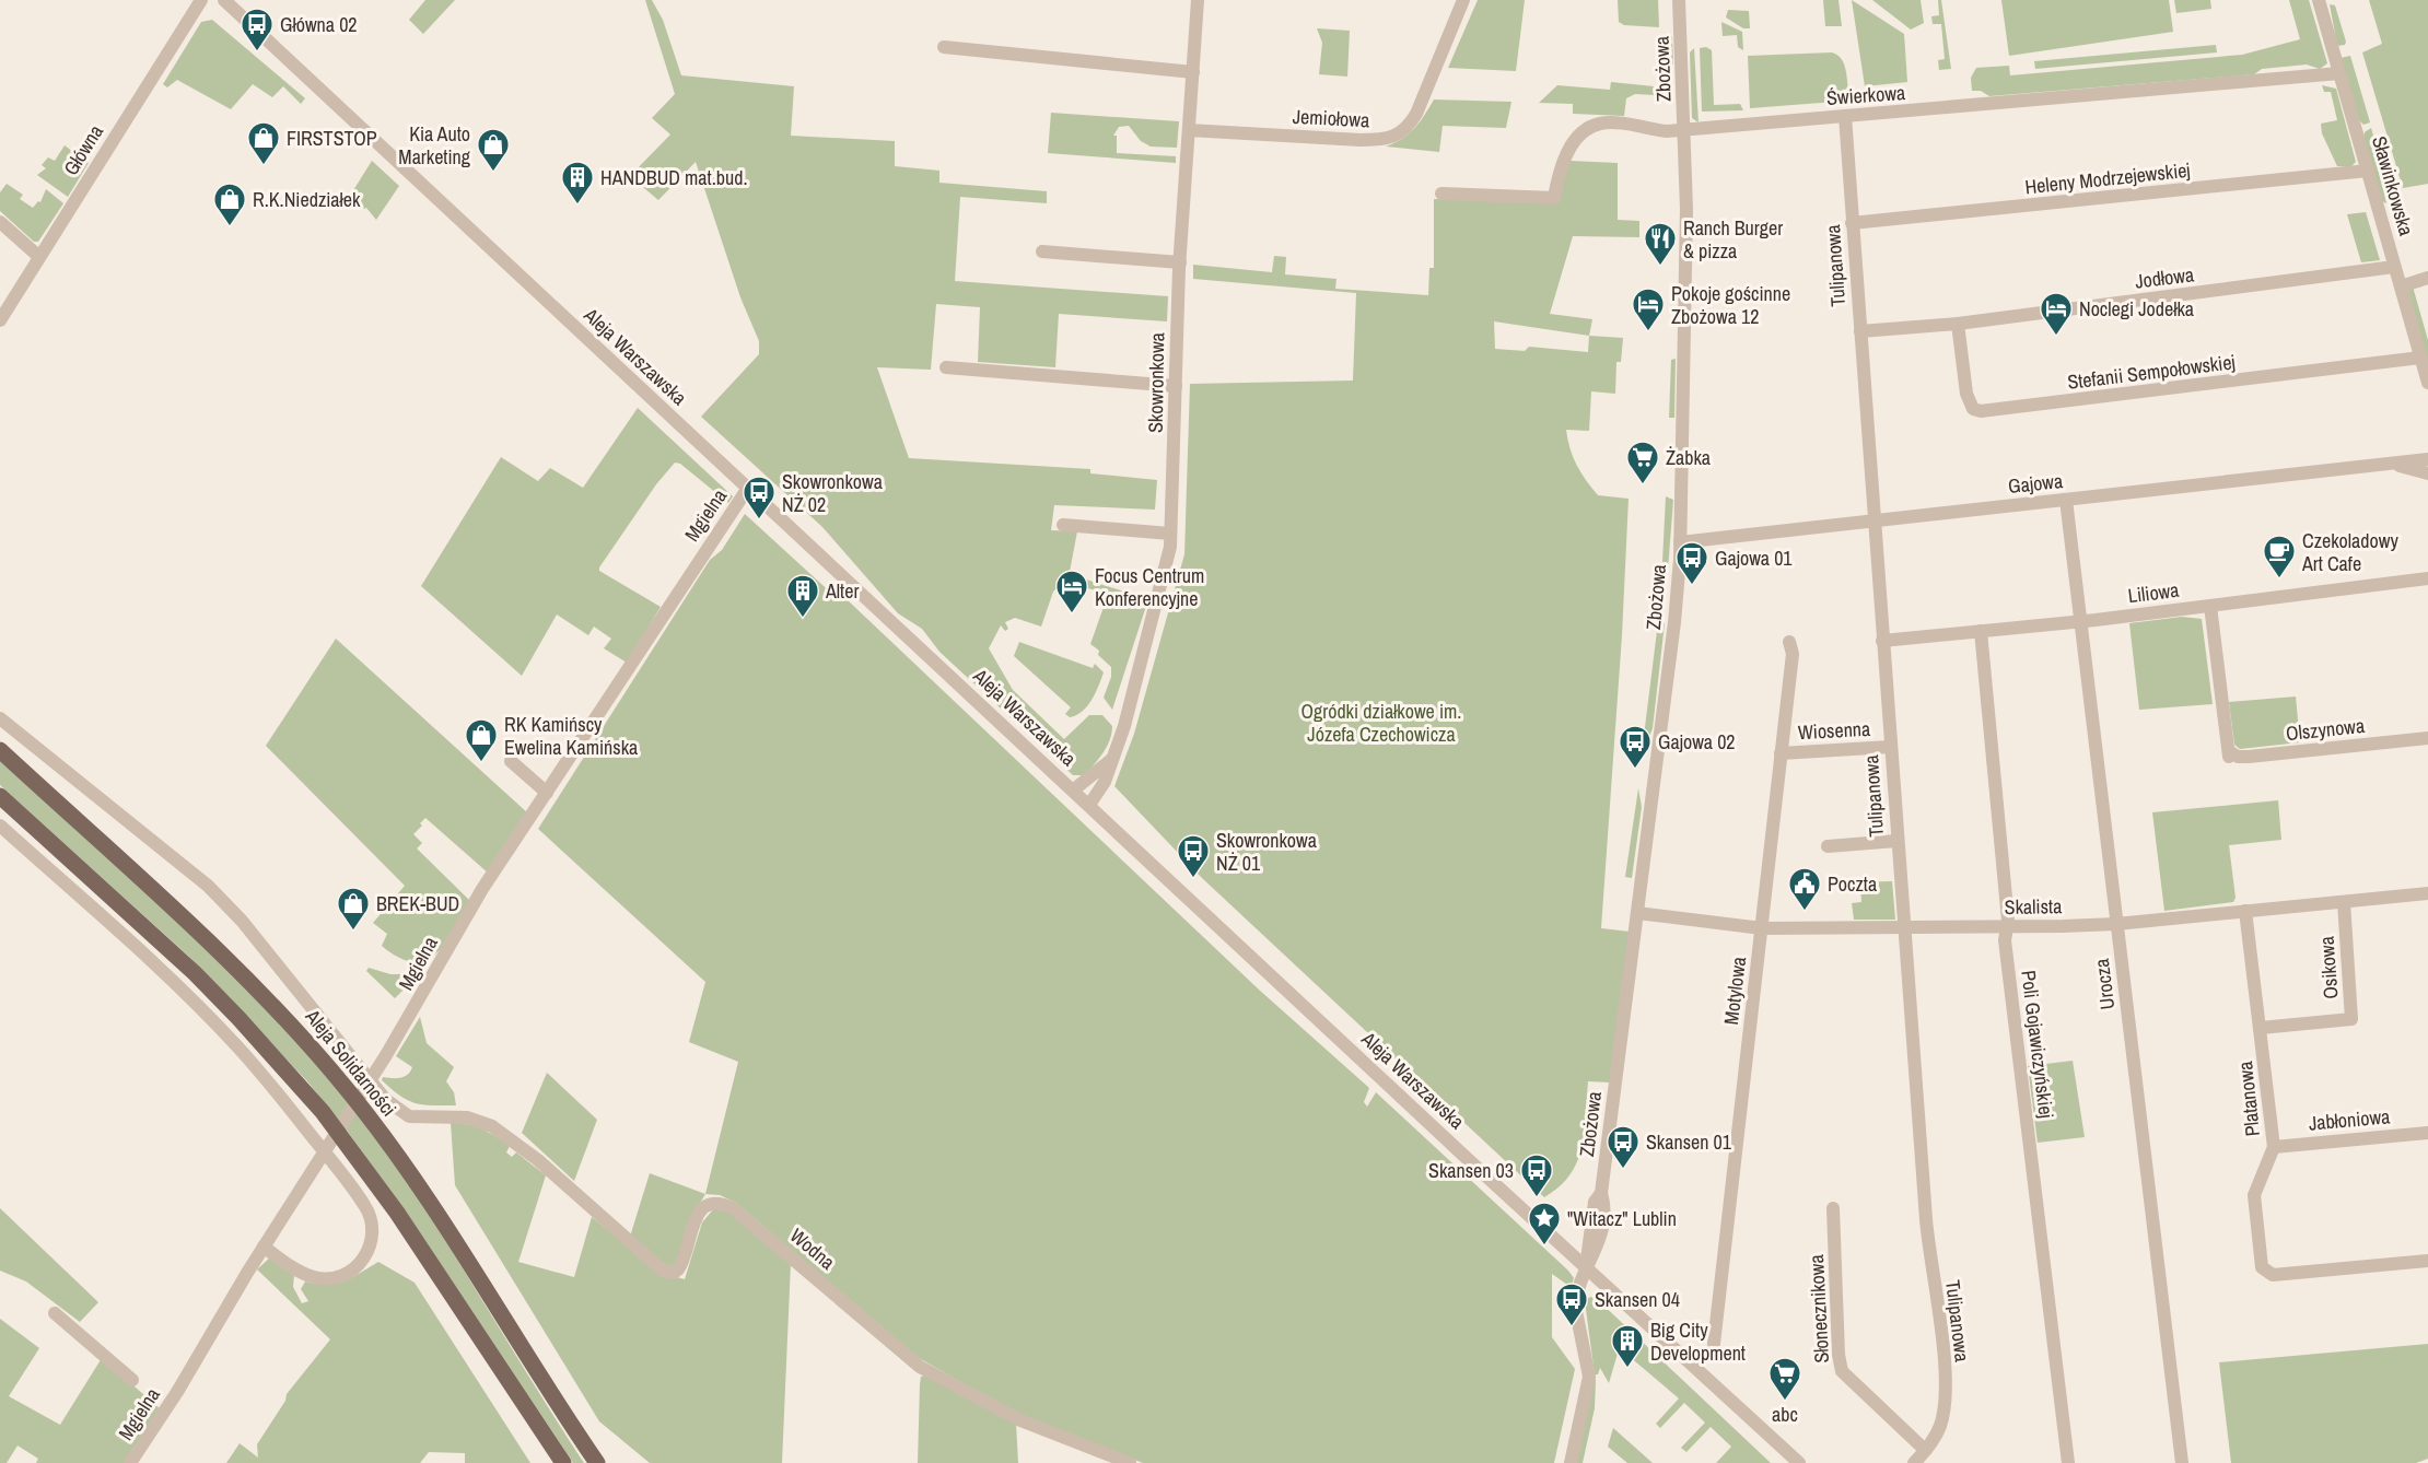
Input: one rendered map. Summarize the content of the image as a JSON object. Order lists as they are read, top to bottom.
{
  "streets": {
    "main road": ["Aleja Solidarności"],
    "street": [
      "Zbożowa",
      "Świerkowa",
      "Jemiołowa",
      "Główna",
      "Heleny Modrzejewskiej",
      "Sławinkowska",
      "Tulipanowa",
      "Jodłowa",
      "Aleja Warszawska",
      "Stefanii Sempołowskiej",
      "Skowronkowa",
      "Gajowa",
      "Mgielna",
      "Liliowa",
      "Olszynowa",
      "Wiosenna",
      "Skalista",
      "Osikowa",
      "Urocza",
      "Motylowa",
      "Poli Gojawiczyńskiej",
      "Platanowa",
      "Jabłoniowa",
      "Wodna",
      "Słonecznikowa"
    ]
  },
  "crossings": [
    ["Zbożowa", "Świerkowa"],
    ["Zbożowa", "Aleja Warszawska"],
    ["Zbożowa", "Gajowa"],
    ["Zbożowa", "Skalista"],
    ["Świerkowa", "Sławinkowska"],
    ["Świerkowa", "Tulipanowa"],
    ["Jemiołowa", "Skowronkowa"],
    ["Heleny Modrzejewskiej", "Sławinkowska"],
    ["Heleny Modrzejewskiej", "Tulipanowa"],
    ["Sławinkowska", "Jodłowa"],
    ["Sławinkowska", "Stefanii Sempołowskiej"],
    ["Tulipanowa", "Jodłowa"],
    ["Tulipanowa", "Gajowa"],
    ["Tulipanowa", "Liliowa"],
    ["Tulipanowa", "Wiosenna"],
    ["Tulipanowa", "Skalista"],
    ["Tulipanowa", "Słonecznikowa"],
    ["Jodłowa", "Stefanii Sempołowskiej"],
    ["Aleja Warszawska", "Skowronkowa"],
    ["Aleja Warszawska", "Mgielna"],
    ["Gajowa", "Urocza"],
    ["Liliowa", "Olszynowa"],
    ["Liliowa", "Urocza"],
    ["Liliowa", "Poli Gojawiczyńskiej"],
    ["Wiosenna", "Motylowa"],
    ["Skalista", "Osikowa"],
    ["Skalista", "Urocza"],
    ["Skalista", "Motylowa"],
    ["Skalista", "Poli Gojawiczyńskiej"],
    ["Skalista", "Platanowa"],
    ["Osikowa", "Platanowa"],
    ["Platanowa", "Jabłoniowa"]
  ],
  "parks": ["Ogródki działkowe im. Józefa Czechowicza"],
  "places": {
    "bus stop": [
      "Główna 02",
      "Skowronkowa NŻ 02",
      "Gajowa 01",
      "Gajowa 02",
      "Skowronkowa NŻ 01",
      "Skansen 01",
      "Skansen 03",
      "Skansen 04"
    ],
    "shop": [
      "FIRSTSTOP",
      "Kia Auto Marketing",
      "R.K.Niedziałek",
      "RK Kamińscy Ewelina Kamińska",
      "BREK-BUD"
    ],
    "building": ["HANDBUD mat.bud.", "Alter", "Big City Development"],
    "restaurant": ["Ranch Burger & pizza"],
    "hotel": ["Pokoje gościnne Zbożowa 12", "Noclegi Jodełka", "Focus Centrum Konferencyjne"],
    "supermarket": ["Żabka", "abc"],
    "cafe": ["Czekoladowy Art Cafe"],
    "public building": ["Poczta"],
    "place": ["\"Witacz\" Lublin"]
  }
}
